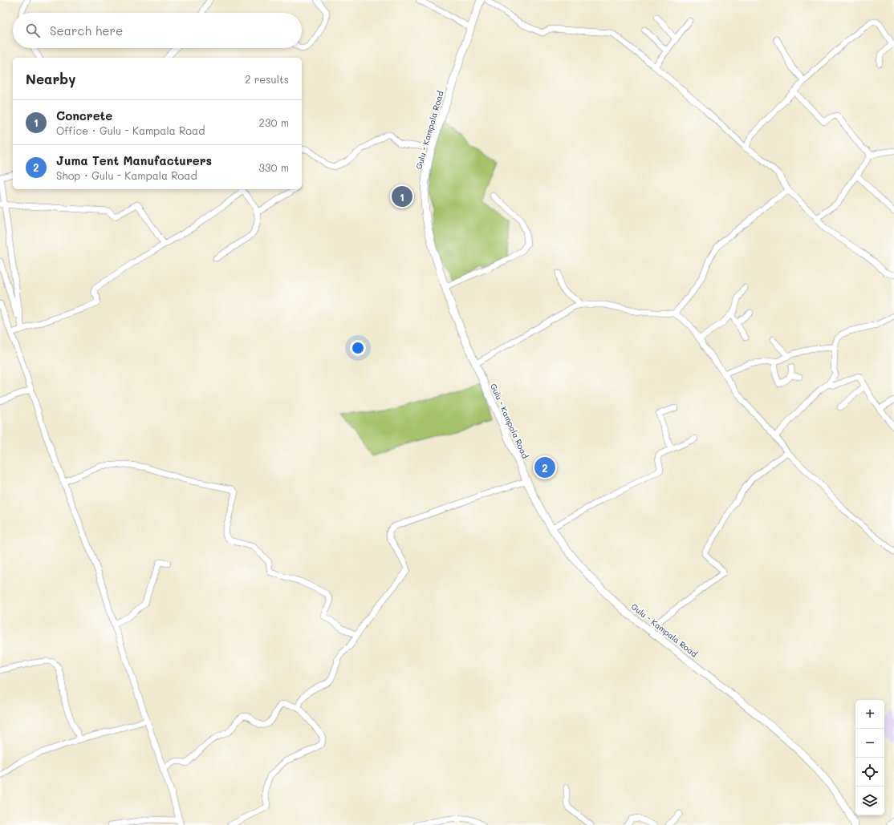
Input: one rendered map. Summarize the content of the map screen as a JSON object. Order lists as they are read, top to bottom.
{
  "streets": {
    "main road": ["Gulu - Kampala Road"]
  },
  "page": {
    "search": "Search here",
    "heading": ["Nearby", "2 results"],
    "list": [
      {
        "mark": "1",
        "name": "Concrete",
        "note": "Office · Gulu - Kampala Road",
        "value": "230 m"
      },
      {
        "mark": "2",
        "name": "Juma Tent Manufacturers",
        "note": "Shop · Gulu - Kampala Road",
        "value": "330 m"
      }
    ],
    "pins": ["1", "2"],
    "map_buttons": ["+", "−"]
  }
}
